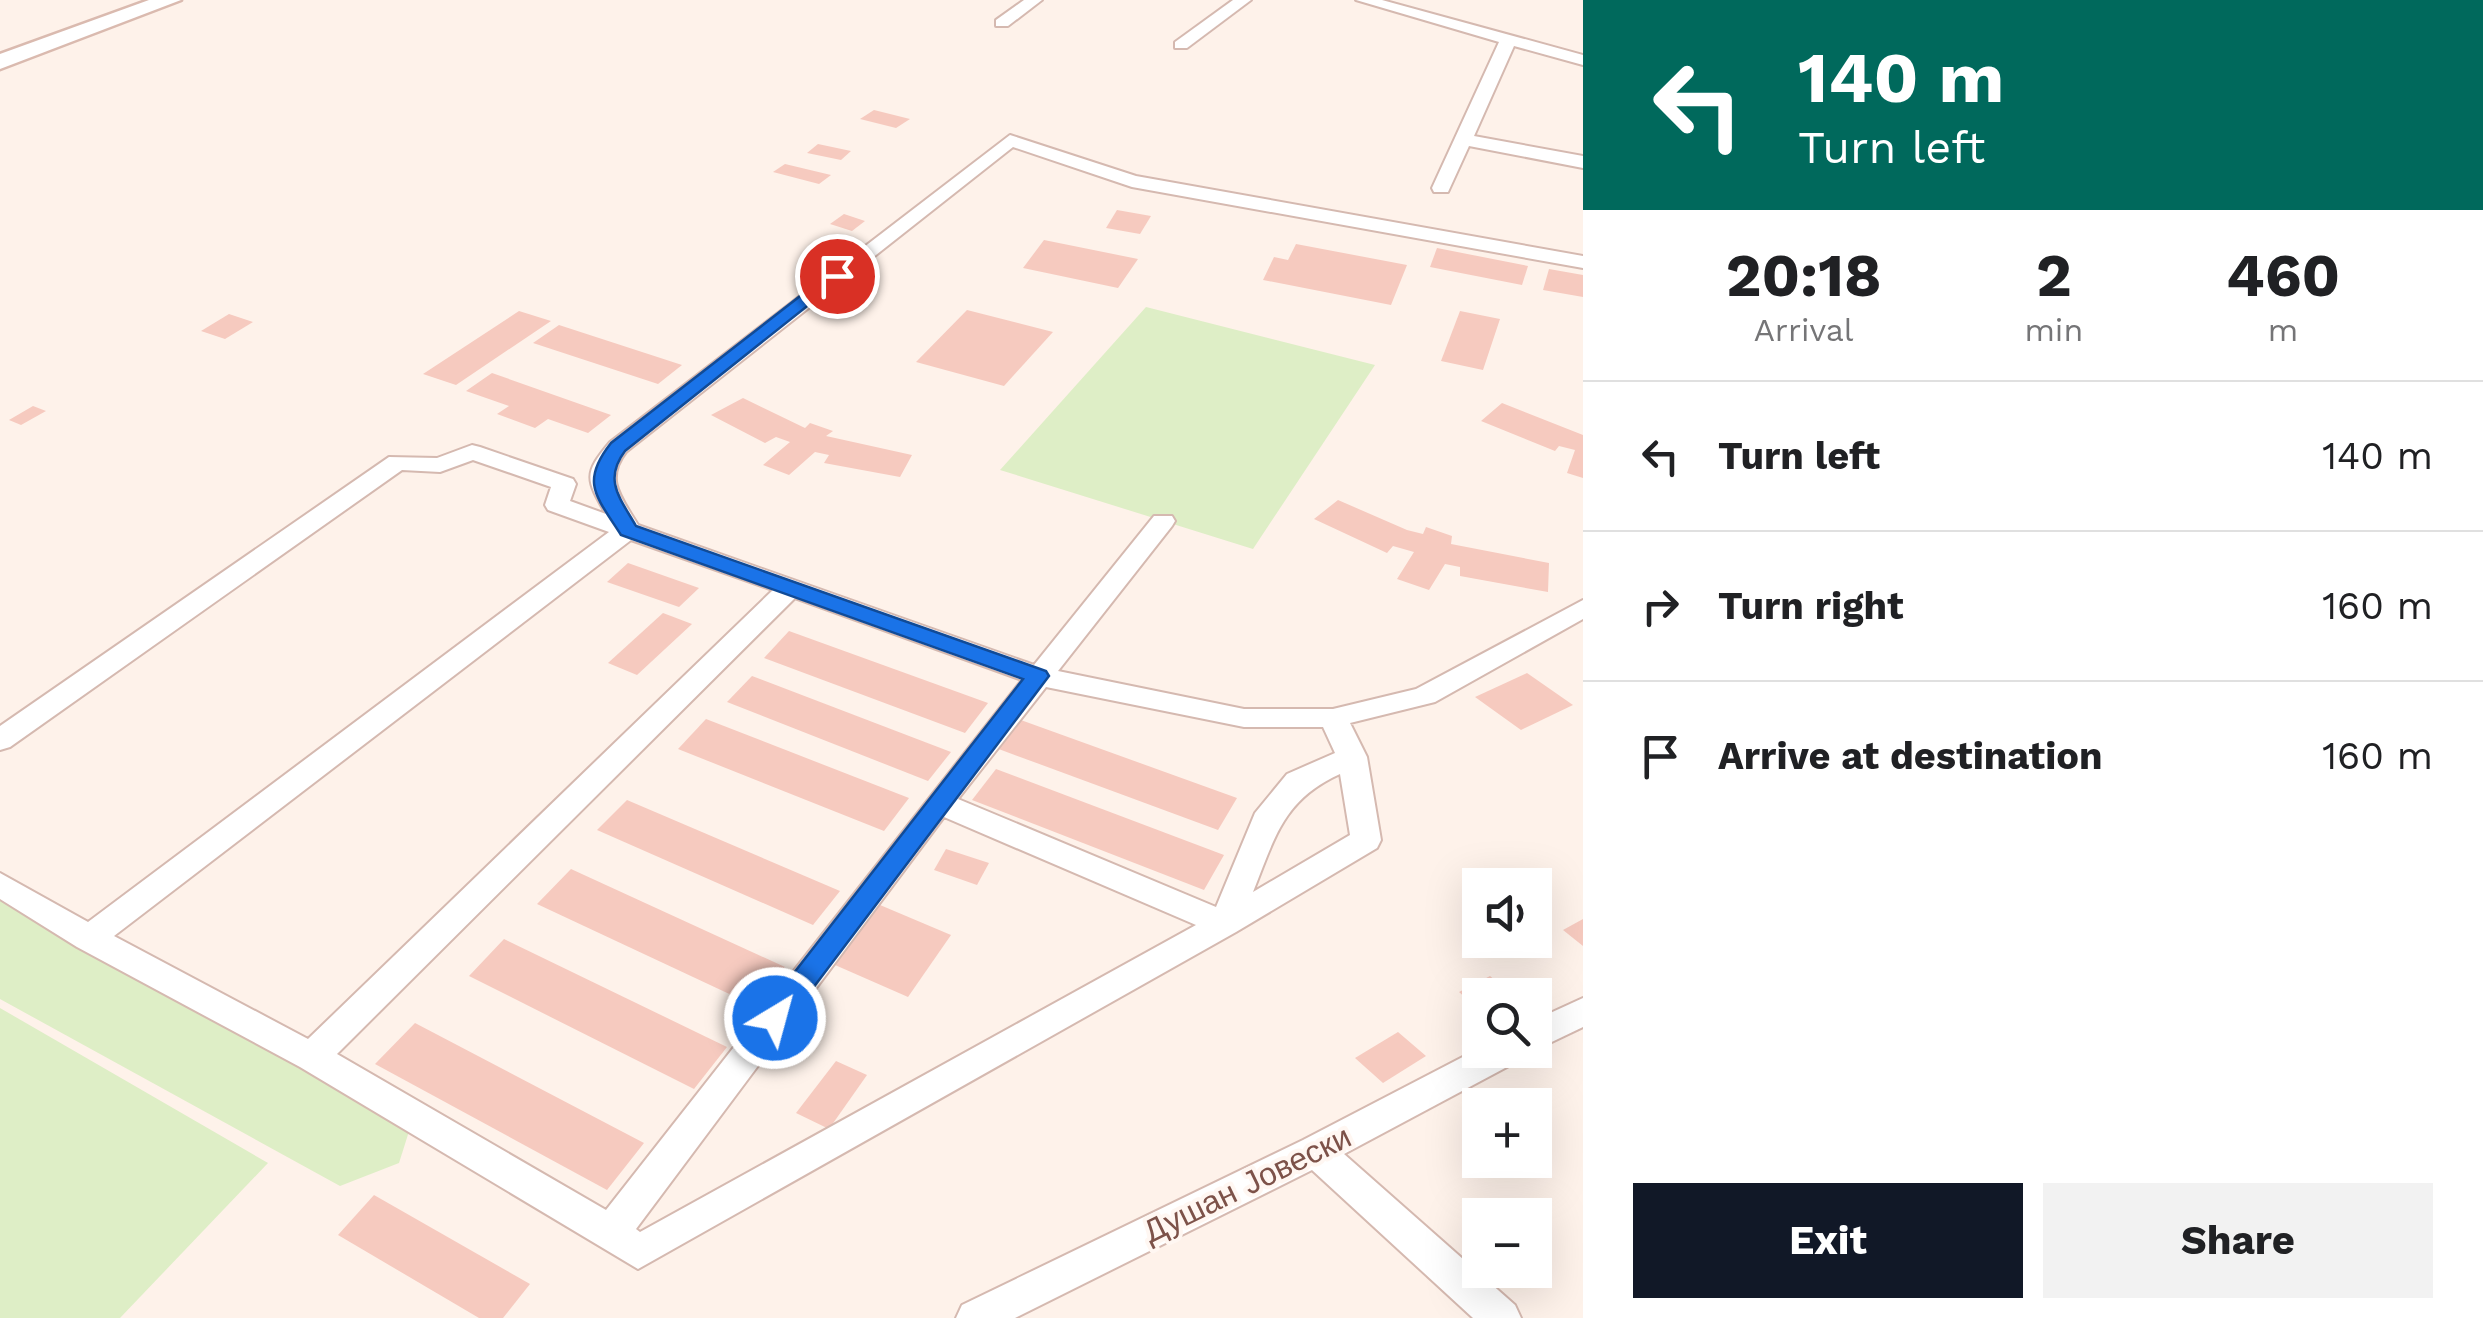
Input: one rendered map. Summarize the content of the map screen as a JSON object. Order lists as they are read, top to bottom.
{
  "streets": {
    "street": ["Душан Јовески"]
  },
  "page": {
    "turn": ["140 m", "Turn left"],
    "eta": [
      "20:18",
      "Arrival",
      "2",
      "min",
      "460",
      "m"
    ],
    "list": [
      {
        "name": "Turn left",
        "value": "140 m"
      },
      {
        "name": "Turn right",
        "value": "160 m"
      },
      {
        "name": "Arrive at destination",
        "value": "160 m"
      }
    ],
    "map_buttons": ["+", "−"],
    "buttons": ["Exit", "Share"]
  }
}
